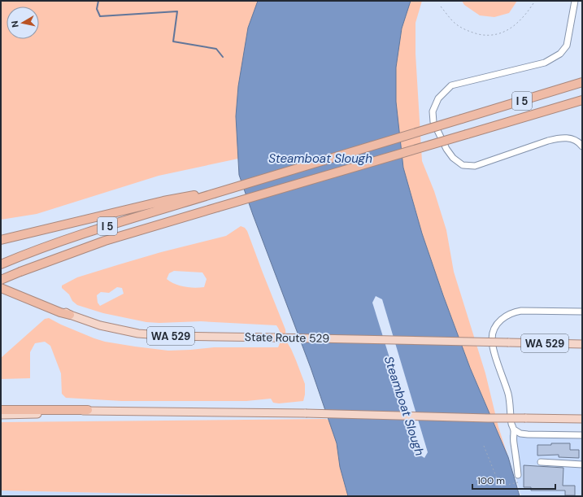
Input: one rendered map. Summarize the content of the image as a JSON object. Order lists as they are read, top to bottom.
{
  "streets": {
    "highway": ["I 5"],
    "main road": ["WA 529", "State Route 529"]
  },
  "water": ["Steamboat Slough"],
  "scale_bar": "100 m",
  "north": "left"
}
